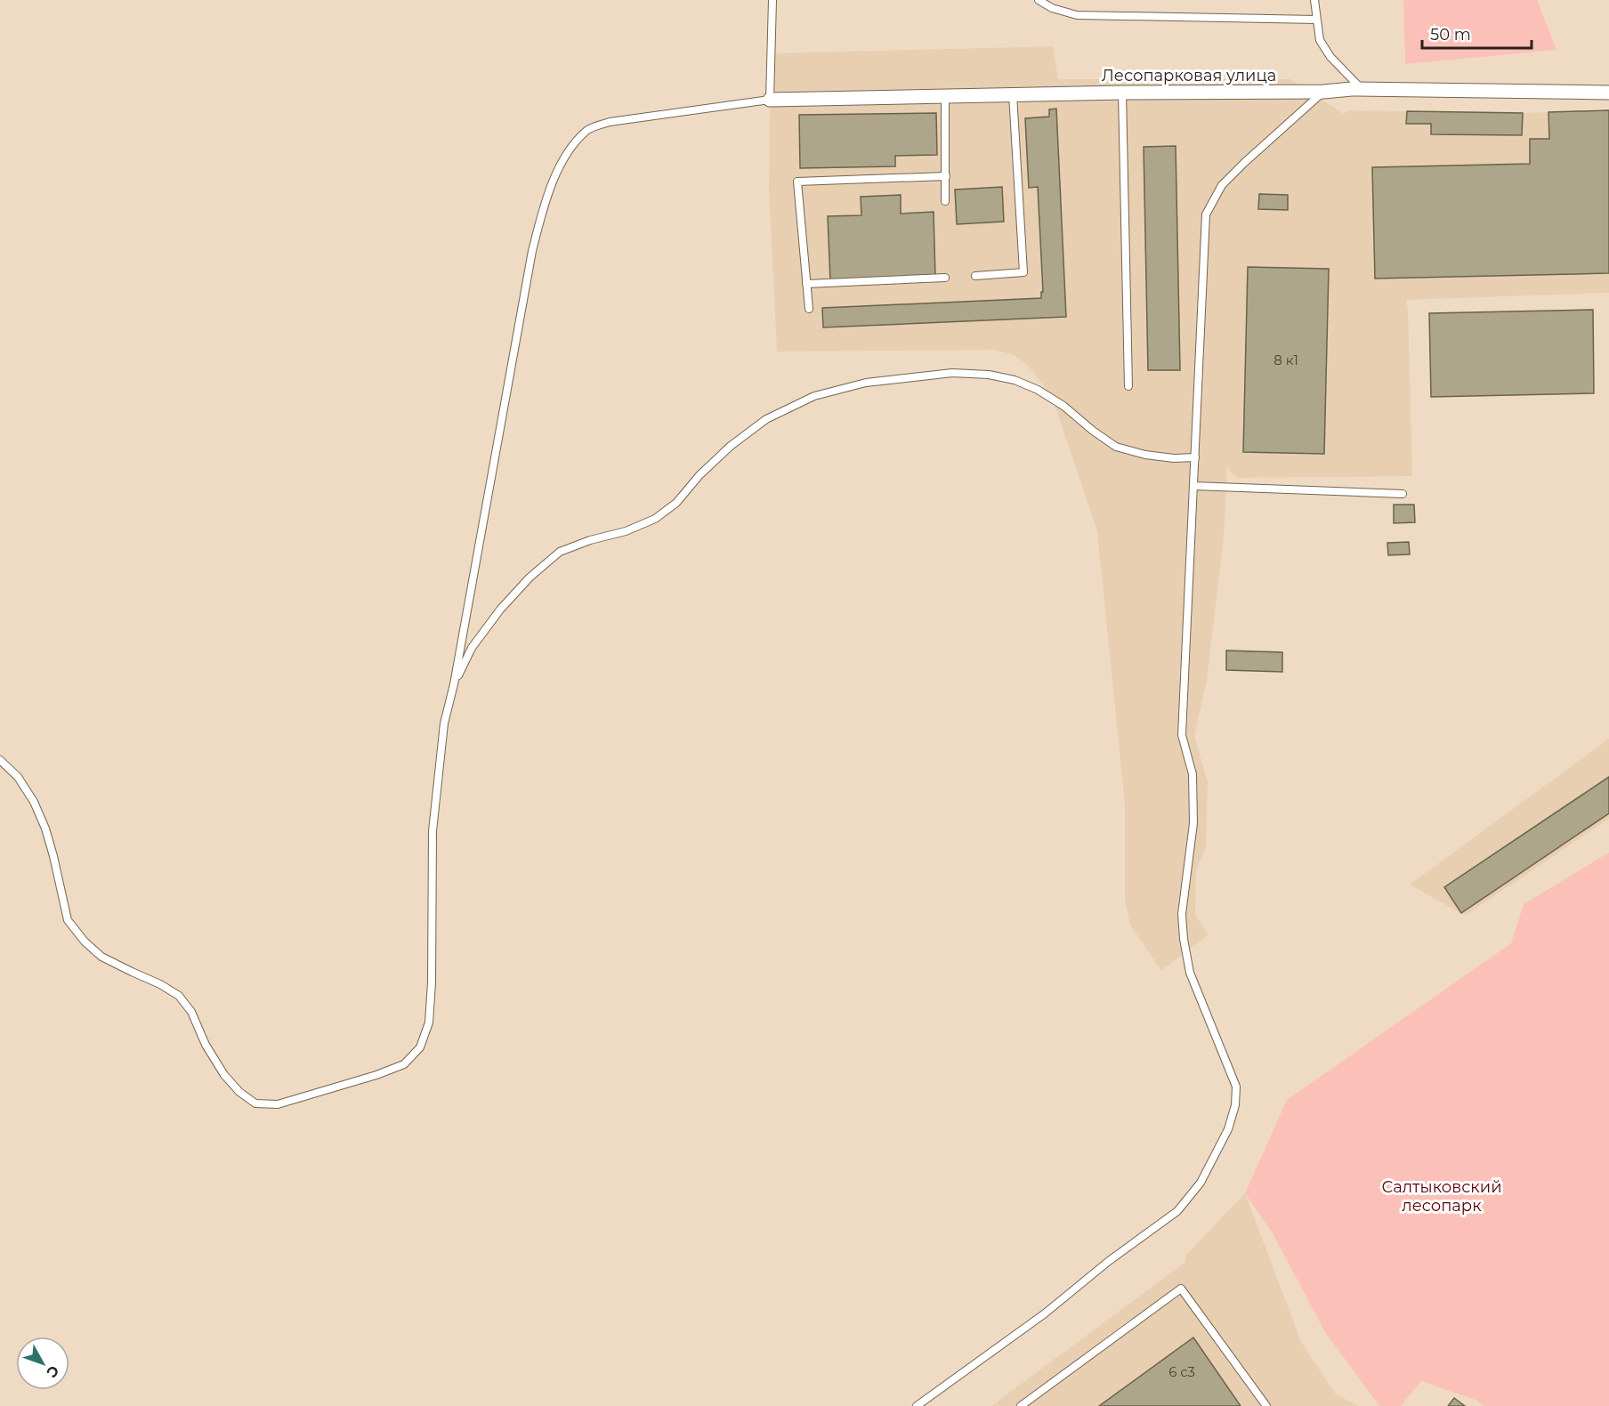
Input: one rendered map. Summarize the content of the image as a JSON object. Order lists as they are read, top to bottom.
{
  "streets": {
    "street": ["Лесопарковая улица"]
  },
  "parks": ["Салтыковский лесопарк"],
  "house_numbers": ["8 к1", "6 с3"],
  "scale_bar": "50 m",
  "north": "bottom right"
}
